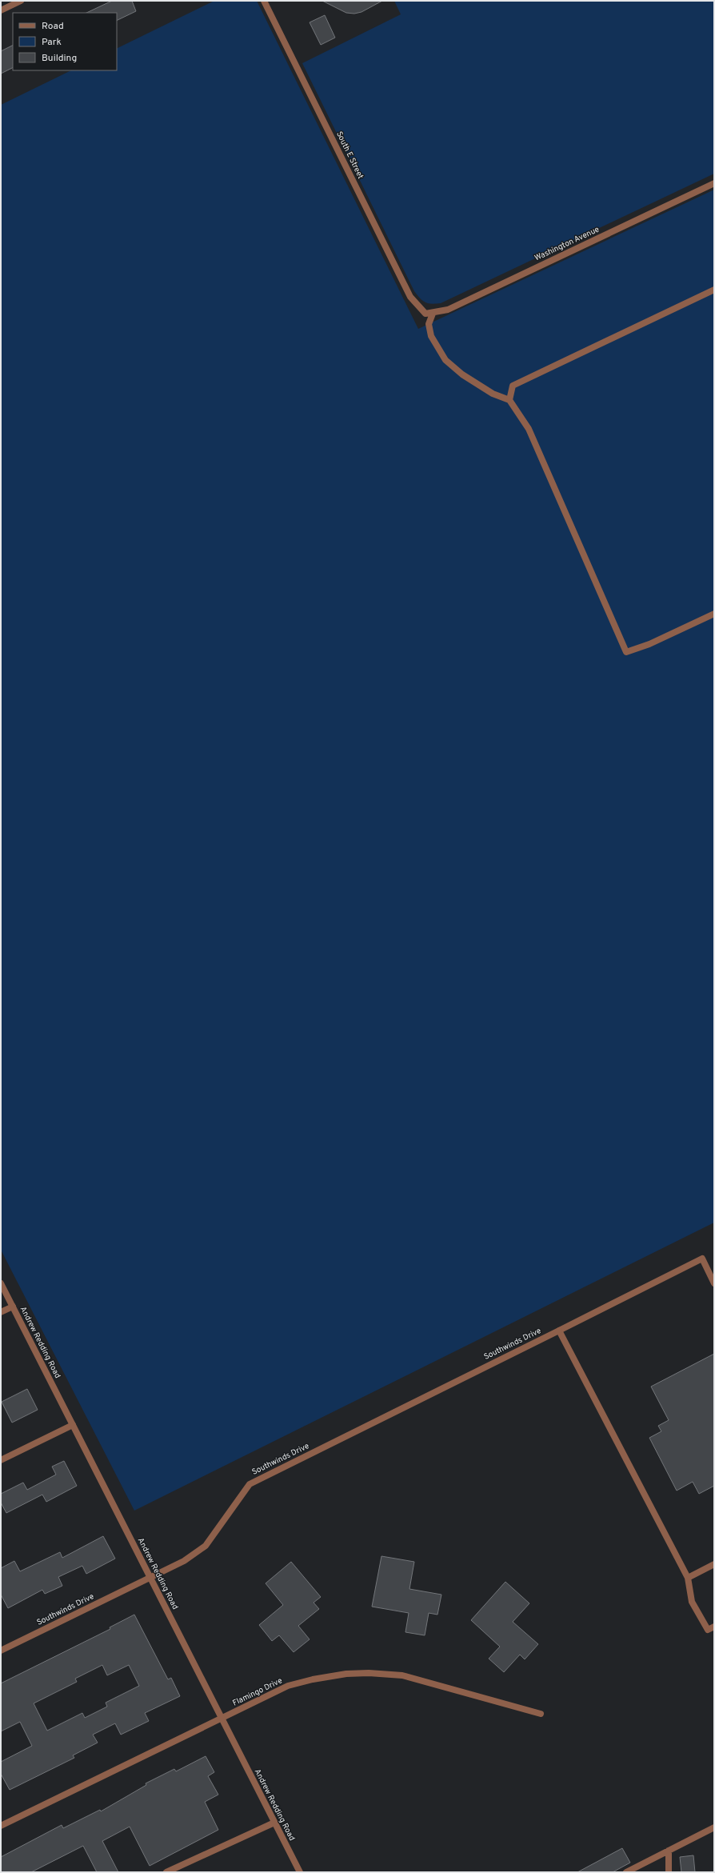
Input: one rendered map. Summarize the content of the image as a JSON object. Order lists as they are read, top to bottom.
{
  "streets": {
    "street": [
      "South E Street",
      "Washington Avenue",
      "Andrew Redding Road",
      "Southwinds Drive",
      "Flamingo Drive"
    ]
  },
  "crossings": [
    ["South E Street", "Washington Avenue"],
    ["Andrew Redding Road", "Southwinds Drive"],
    ["Andrew Redding Road", "Flamingo Drive"]
  ],
  "legend": ["Road", "Park", "Building"]
}
